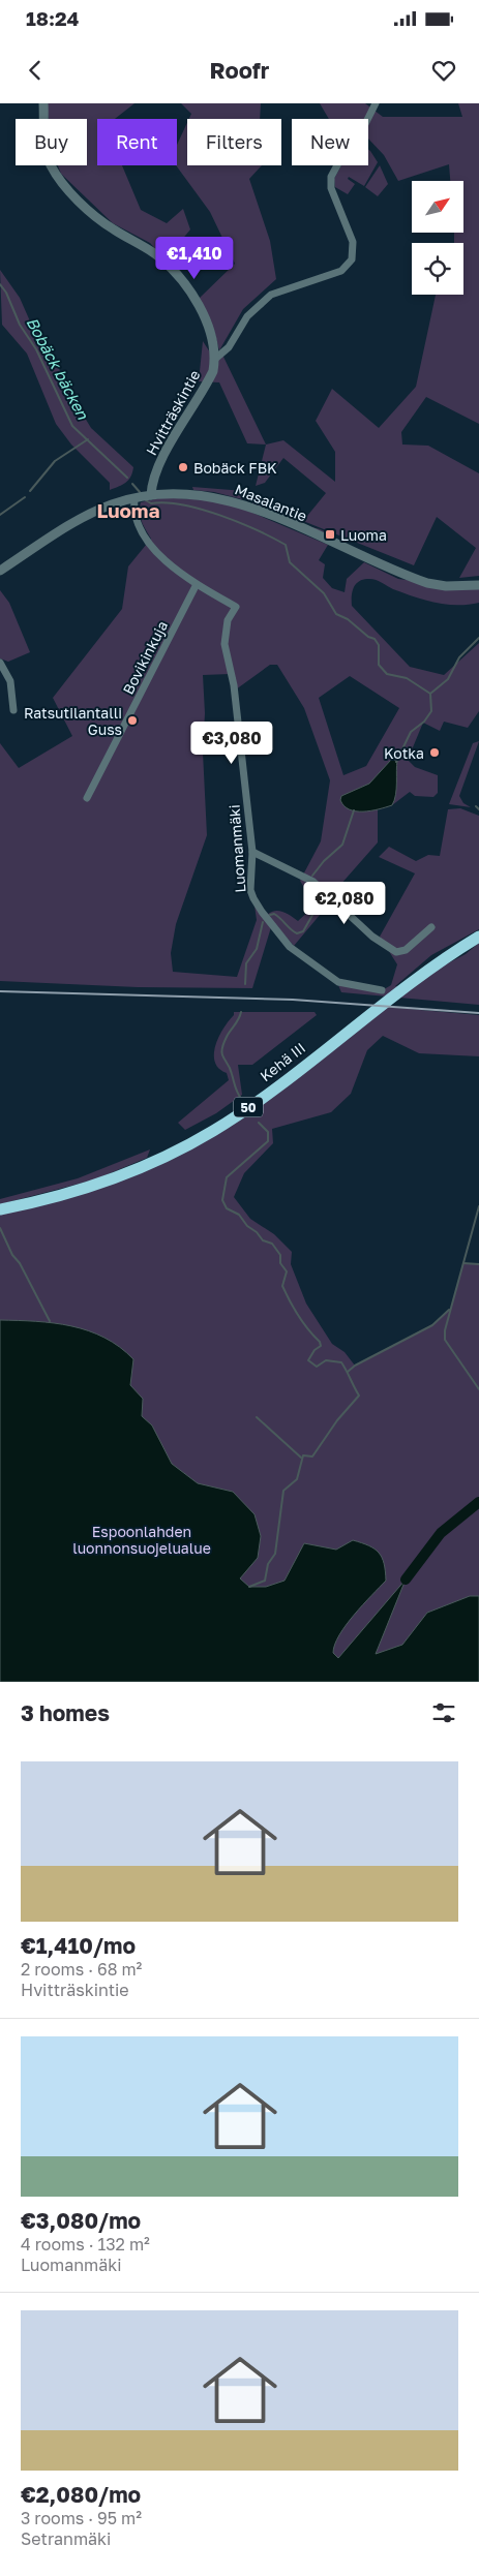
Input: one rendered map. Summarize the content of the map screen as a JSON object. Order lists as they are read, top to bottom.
{
  "streets": {
    "highway": ["Kehä III", "50"],
    "street": [
      "Hvitträskintie",
      "Masalantie",
      "Bovikinkuja",
      "Luomanmäki"
    ]
  },
  "crossings": [
    ["Hvitträskintie", "Masalantie"],
    ["Masalantie", "Luomanmäki"],
    ["Bovikinkuja", "Luomanmäki"]
  ],
  "districts": ["Luoma"],
  "water": ["Bobäck bäcken"],
  "parks": ["Espoonlahden luonnonsuojelualue"],
  "places": {
    "other": ["Bobäck FBK", "Ratsutilantalli Guss", "Kotka"],
    "transit": ["Luoma"]
  },
  "north": "top right",
  "page": {
    "status": "18:24",
    "header": "Roofr",
    "chip": [
      "Buy",
      "Rent",
      "Filters",
      "New"
    ],
    "price": ["€1,410", "€3,080", "€2,080"],
    "heading": "3 homes",
    "list": [
      {
        "name": "€1,410/mo",
        "note": "2 rooms · 68 m² · Hvitträskintie"
      },
      {
        "name": "€3,080/mo",
        "note": "4 rooms · 132 m² · Luomanmäki"
      },
      {
        "name": "€2,080/mo",
        "note": "3 rooms · 95 m² · Setranmäki"
      }
    ]
  }
}
